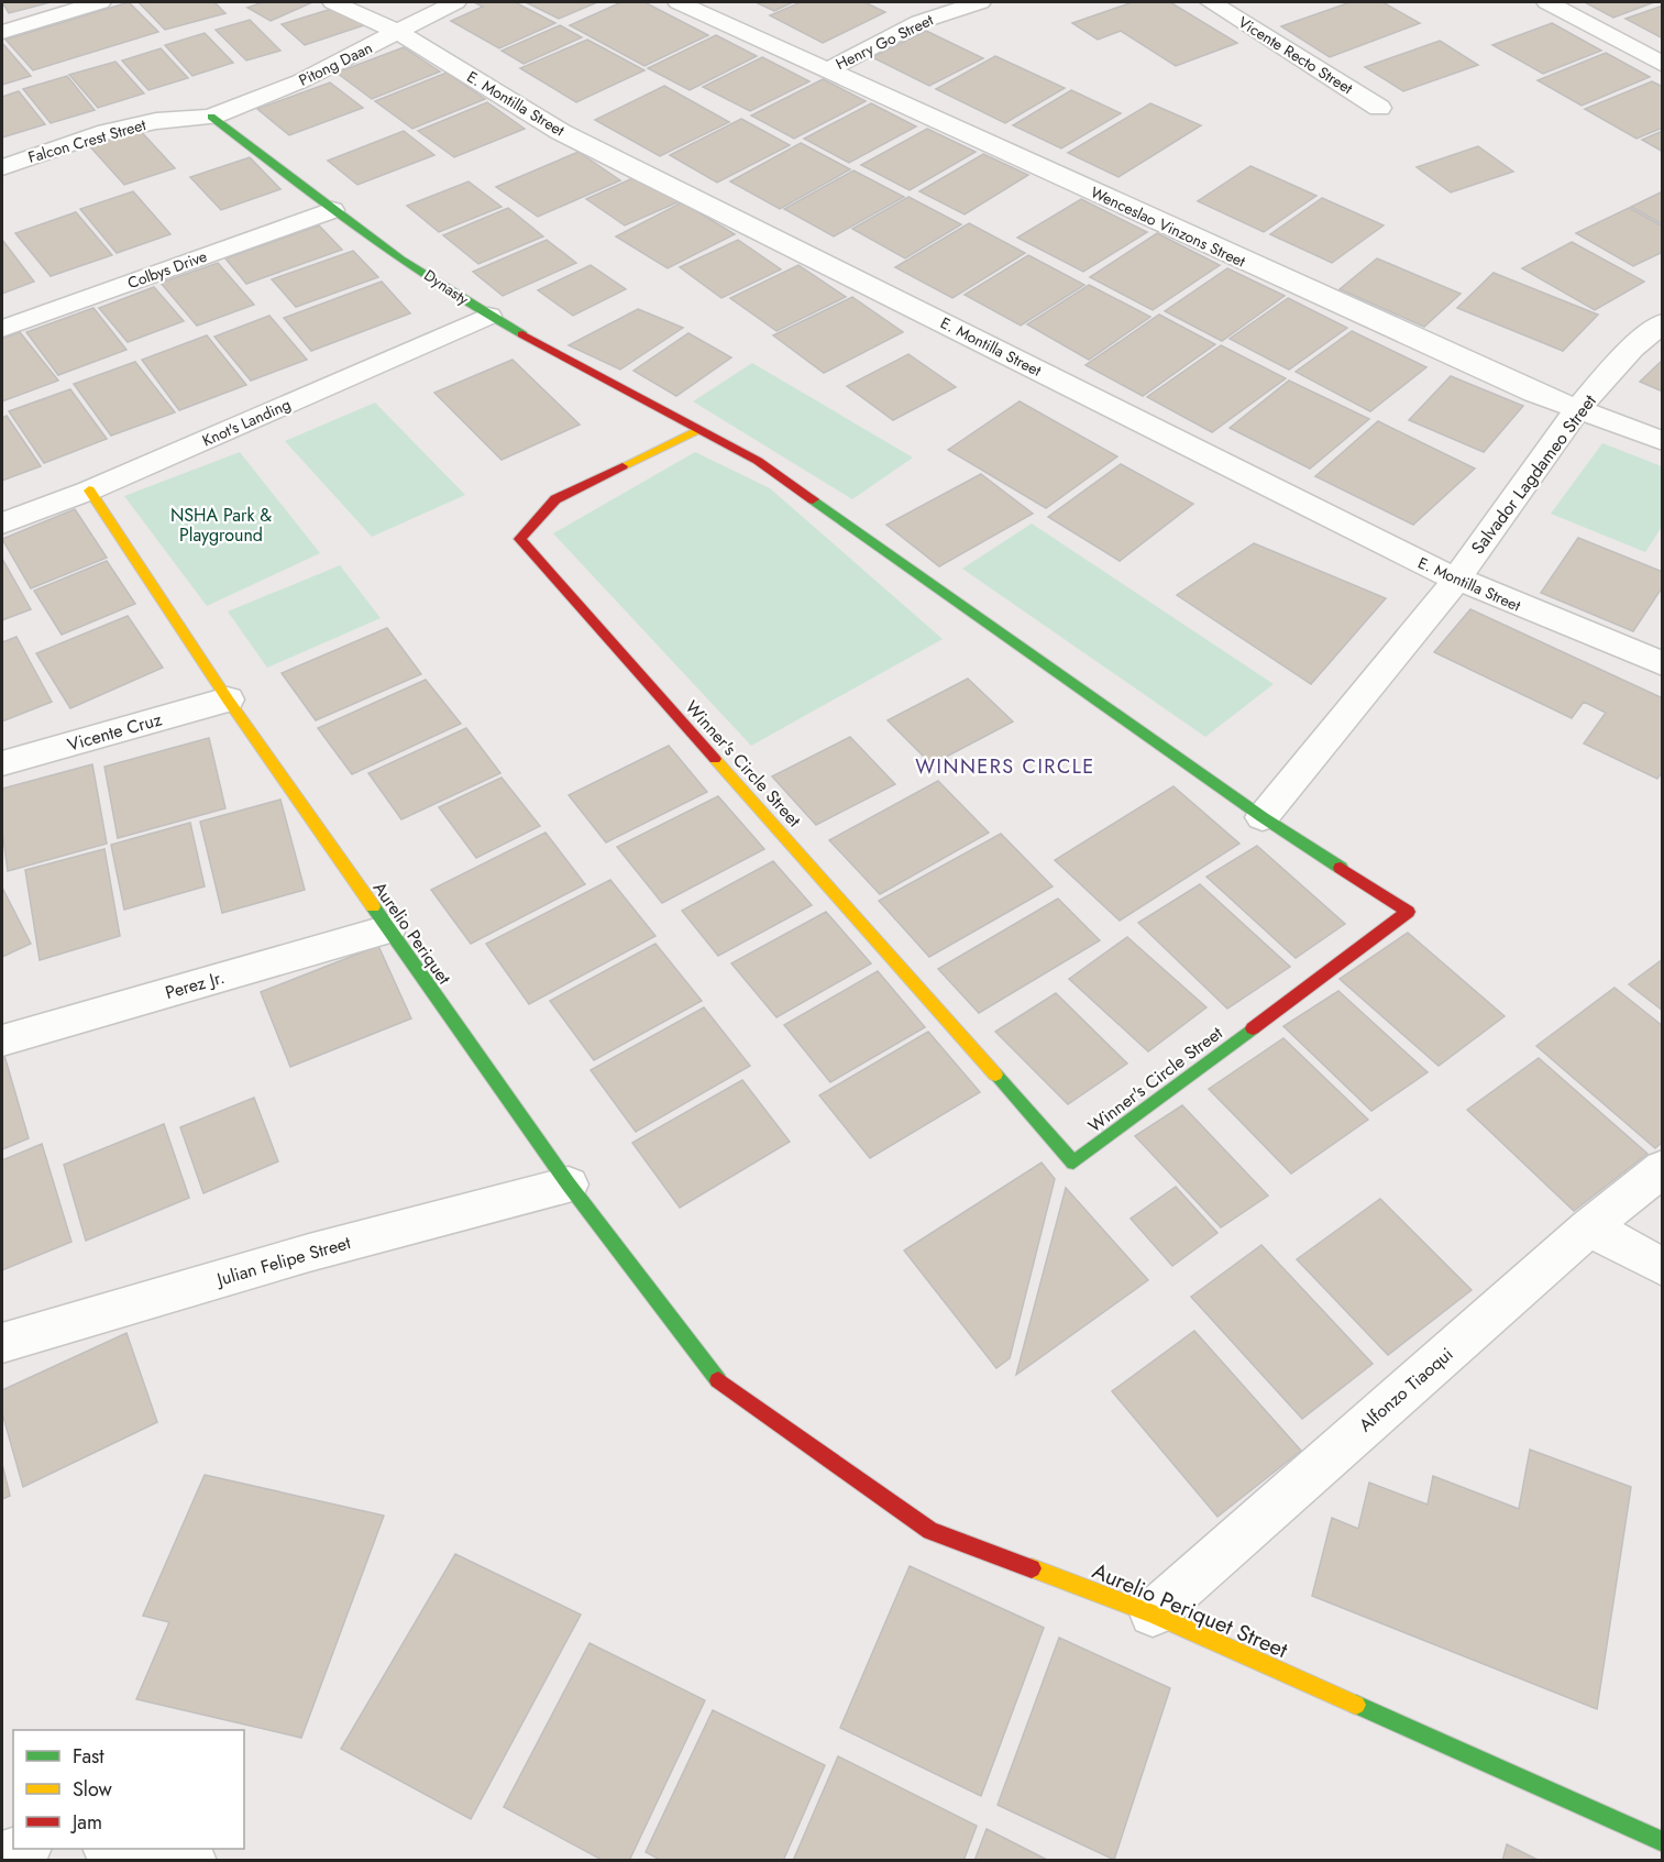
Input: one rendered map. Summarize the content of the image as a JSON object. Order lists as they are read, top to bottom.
{
  "streets": {
    "street": [
      "Henry Go Street",
      "Vicente Recto Street",
      "Pitong Daan",
      "E. Montilla Street",
      "Falcon Crest Street",
      "Wenceslao Vinzons Street",
      "Colbys Drive",
      "Dynasty",
      "Knot's Landing",
      "Salvador Lagdameo Street",
      "Vicente Cruz",
      "Winner's Circle Street",
      "Aurelio Periquet",
      "Perez Jr.",
      "Julian Felipe Street",
      "Alfonzo Tiaoqui",
      "Aurelio Periquet Street"
    ]
  },
  "crossings": [
    ["Henry Go Street", "Wenceslao Vinzons Street"],
    ["Pitong Daan", "E. Montilla Street"],
    ["Pitong Daan", "Falcon Crest Street"],
    ["Pitong Daan", "Dynasty"],
    ["E. Montilla Street", "Salvador Lagdameo Street"],
    ["Falcon Crest Street", "Dynasty"],
    ["Wenceslao Vinzons Street", "Salvador Lagdameo Street"],
    ["Colbys Drive", "Dynasty"],
    ["Dynasty", "Knot's Landing"],
    ["Dynasty", "Winner's Circle Street"],
    ["Knot's Landing", "Aurelio Periquet"],
    ["Salvador Lagdameo Street", "Winner's Circle Street"],
    ["Vicente Cruz", "Aurelio Periquet"],
    ["Aurelio Periquet", "Perez Jr."],
    ["Aurelio Periquet", "Julian Felipe Street"],
    ["Aurelio Periquet", "Aurelio Periquet Street"],
    ["Alfonzo Tiaoqui", "Aurelio Periquet Street"]
  ],
  "districts": ["WINNERS CIRCLE"],
  "parks": ["NSHA Park & Playground"],
  "legend": ["Fast", "Slow", "Jam"]
}
